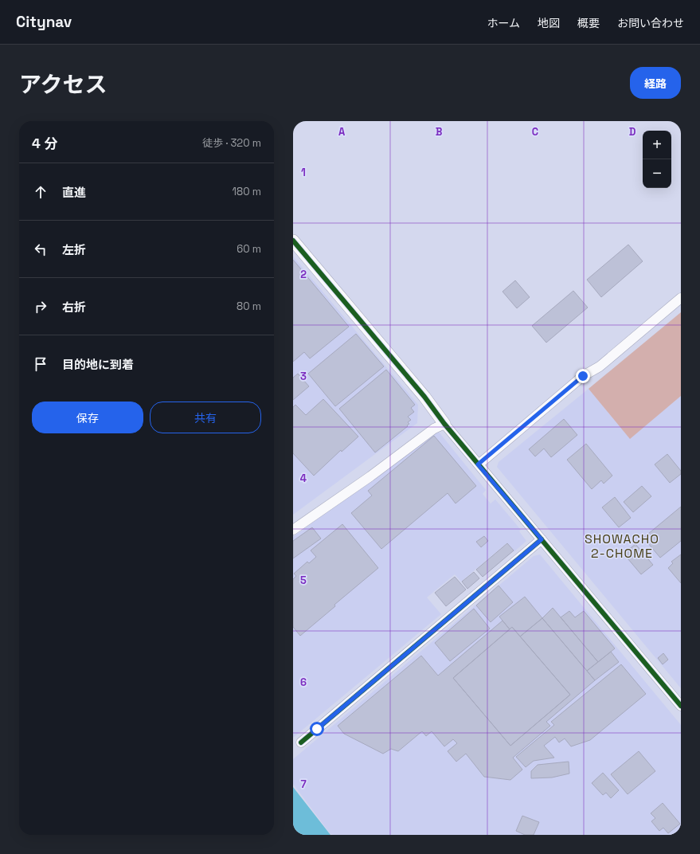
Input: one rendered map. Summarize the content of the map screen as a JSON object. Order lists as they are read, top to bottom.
{
  "districts": ["SHOWACHO 2-CHOME"],
  "page": {
    "header": "Citynav",
    "nav": [
      "ホーム",
      "地図",
      "概要",
      "お問い合わせ"
    ],
    "title": "アクセス",
    "buttons": [
      "経路",
      ["保存", "共有"]
    ],
    "heading": ["4 分", "徒歩 · 320 m"],
    "map_buttons": ["+", "−"],
    "list": [
      ["直進", "180 m"],
      ["左折", "60 m"],
      ["右折", "80 m"],
      "目的地に到着"
    ]
  },
  "grid": {
    "columns": [
      "A",
      "B",
      "C",
      "D"
    ],
    "rows": [
      "1",
      "2",
      "3",
      "4",
      "5",
      "6",
      "7"
    ]
  }
}
